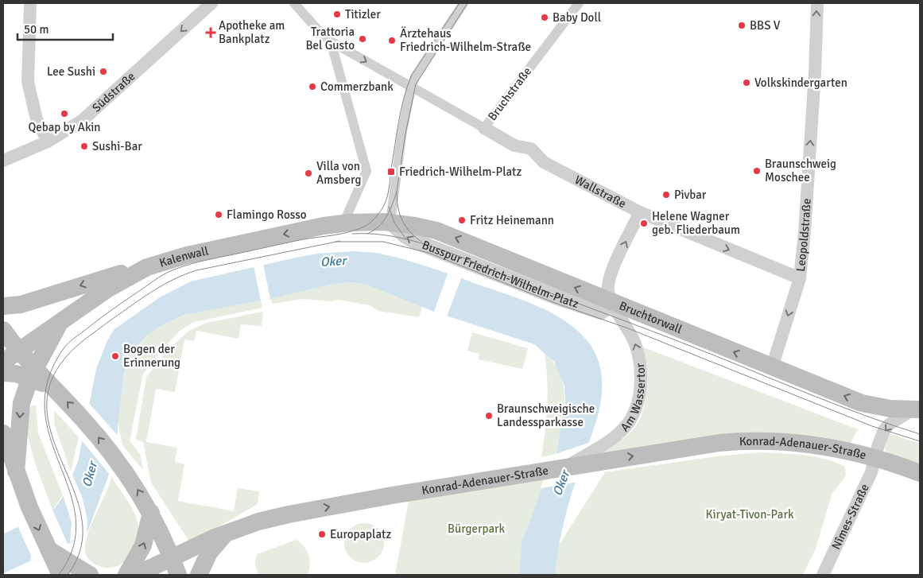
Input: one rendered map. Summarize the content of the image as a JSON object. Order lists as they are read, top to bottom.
{
  "streets": {
    "main road": ["Kalenwall", "Bruchtorwall", "Konrad-Adenauer-Straße"],
    "street": [
      "Südstraße",
      "Bruchstraße",
      "Wallstraße",
      "Leopoldstraße",
      "Am Wassertor",
      "Nîmes-Straße"
    ]
  },
  "crossings": [
    ["Bruchstraße", "Wallstraße"],
    ["Wallstraße", "Leopoldstraße"],
    ["Wallstraße", "Am Wassertor"],
    ["Leopoldstraße", "Bruchtorwall"],
    ["Kalenwall", "Bruchtorwall"],
    ["Bruchtorwall", "Am Wassertor"],
    ["Bruchtorwall", "Nîmes-Straße"],
    ["Am Wassertor", "Konrad-Adenauer-Straße"],
    ["Konrad-Adenauer-Straße", "Nîmes-Straße"]
  ],
  "one_way": [
    "Südstraße",
    "Wallstraße",
    "Kalenwall",
    "Bruchtorwall",
    "Am Wassertor",
    "Konrad-Adenauer-Straße"
  ],
  "water": ["Oker"],
  "parks": ["Kiryat-Tivon-Park", "Bürgerpark"],
  "places": {
    "other": [
      "Titizler",
      "Baby Doll",
      "BBS V",
      "Trattoria Bel Gusto",
      "Ärztehaus Friedrich-Wilhelm-Straße",
      "Lee Sushi",
      "Volkskindergarten",
      "Commerzbank",
      "Qebap by Akin",
      "Sushi-Bar",
      "Braunschweig Moschee",
      "Villa von Amsberg",
      "Pivbar",
      "Flamingo Rosso",
      "Fritz Heinemann",
      "Helene Wagner geb. Fliederbaum",
      "Bogen der Erinnerung",
      "Braunschweigische Landessparkasse",
      "Europaplatz"
    ],
    "health": ["Apotheke am Bankplatz"],
    "transit": ["Friedrich-Wilhelm-Platz"]
  },
  "scale_bar": "50 m"
}
